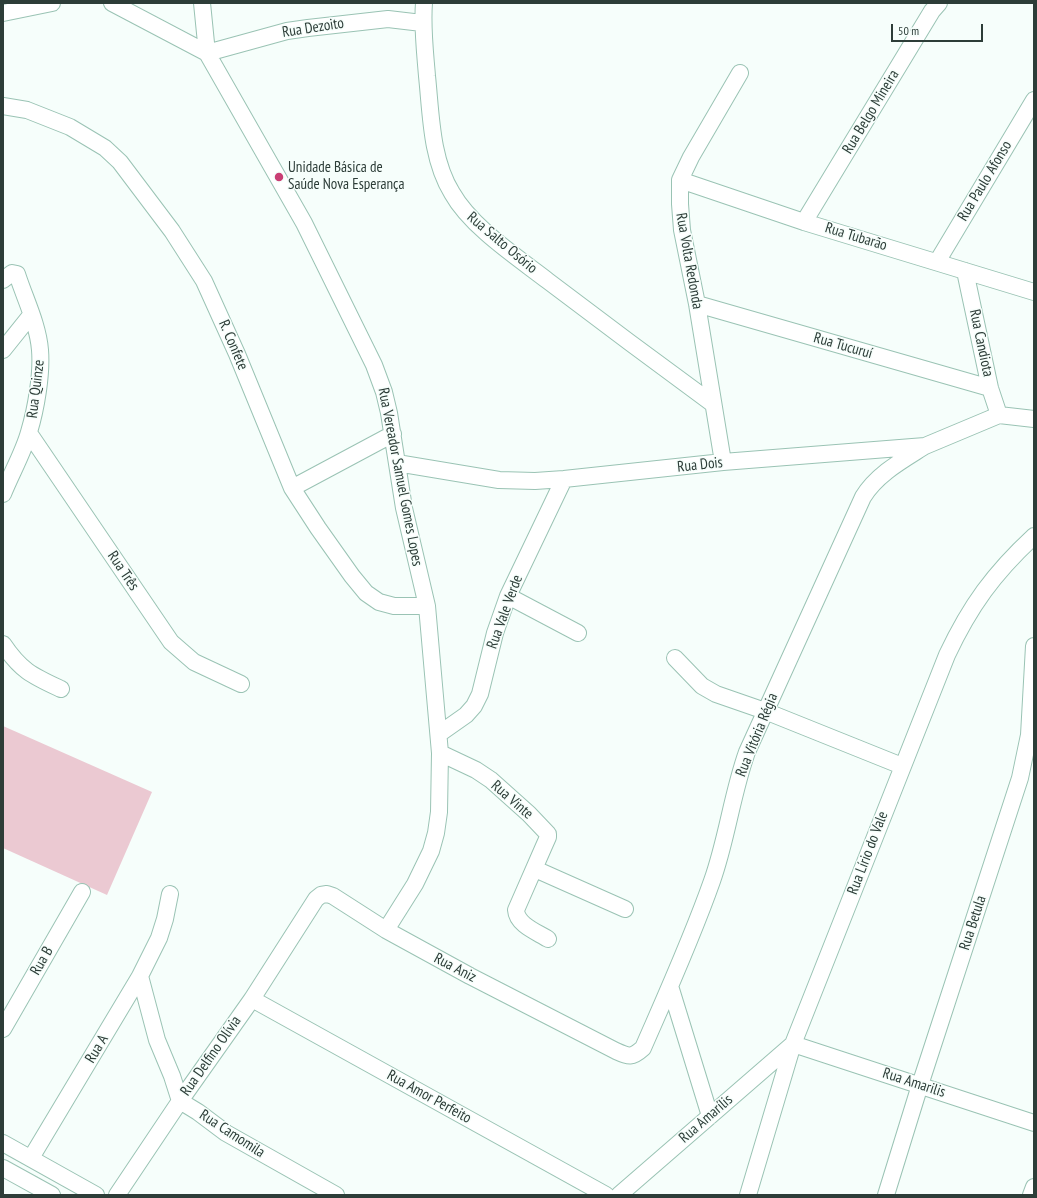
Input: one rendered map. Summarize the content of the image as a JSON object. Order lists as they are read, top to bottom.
{
  "streets": {
    "street": [
      "Rua Dezoito",
      "Rua Belgo Mineira",
      "Rua Paulo Afonso",
      "Rua Tubarão",
      "Rua Salto Osório",
      "Rua Volta Redonda",
      "Rua Candiota",
      "R. Confete",
      "Rua Tucuruí",
      "Rua Quinze",
      "Rua Dois",
      "Rua Vereador Samuel Gomes Lopes",
      "Rua Três",
      "Rua Vale Verde",
      "Rua Vitória Régia",
      "Rua Vinte",
      "Rua Lírio do Vale",
      "Rua Betula",
      "Rua B",
      "Rua Aniz",
      "Rua A",
      "Rua Delfino Olívia",
      "Rua Amarilis",
      "Rua Amor Perfeito",
      "Rua Amarílis",
      "Rua Camomila"
    ]
  },
  "crossings": [
    ["Rua Dezoito", "Rua Salto Osório"],
    ["Rua Dezoito", "Rua Vereador Samuel Gomes Lopes"],
    ["Rua Belgo Mineira", "Rua Tubarão"],
    ["Rua Paulo Afonso", "Rua Tubarão"],
    ["Rua Tubarão", "Rua Volta Redonda"],
    ["Rua Tubarão", "Rua Candiota"],
    ["Rua Salto Osório", "Rua Volta Redonda"],
    ["Rua Volta Redonda", "Rua Tucuruí"],
    ["Rua Volta Redonda", "Rua Dois"],
    ["Rua Candiota", "Rua Tucuruí"],
    ["Rua Candiota", "Rua Dois"],
    ["R. Confete", "Rua Vereador Samuel Gomes Lopes"],
    ["Rua Quinze", "Rua Três"],
    ["Rua Dois", "Rua Vereador Samuel Gomes Lopes"],
    ["Rua Dois", "Rua Vale Verde"],
    ["Rua Dois", "Rua Vitória Régia"],
    ["Rua Vereador Samuel Gomes Lopes", "Rua Vale Verde"],
    ["Rua Vereador Samuel Gomes Lopes", "Rua Vinte"],
    ["Rua Vereador Samuel Gomes Lopes", "Rua Aniz"],
    ["Rua Vitória Régia", "Rua Aniz"],
    ["Rua Lírio do Vale", "Rua Amarilis"],
    ["Rua Lírio do Vale", "Rua Amarílis"],
    ["Rua Betula", "Rua Amarilis"],
    ["Rua Aniz", "Rua Delfino Olívia"],
    ["Rua Delfino Olívia", "Rua Amor Perfeito"],
    ["Rua Delfino Olívia", "Rua Camomila"],
    ["Rua Amarilis", "Rua Amarílis"]
  ],
  "places": ["Unidade Básica de Saúde Nova Esperança"],
  "scale_bar": "50 m"
}
